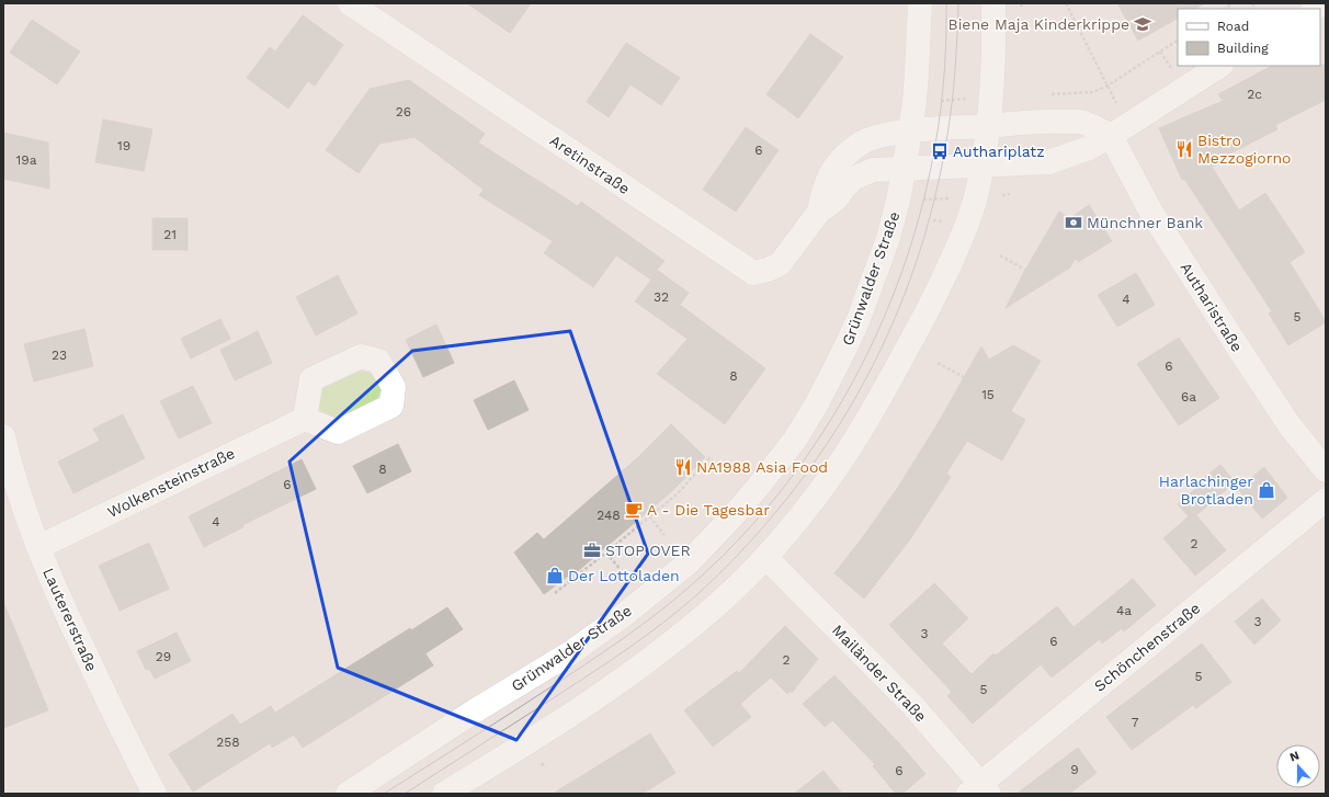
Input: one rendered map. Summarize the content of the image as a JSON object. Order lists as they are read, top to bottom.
{
  "streets": {
    "street": [
      "Aretinstraße",
      "Grünwalder Straße",
      "Autharistraße",
      "Wolkensteinstraße",
      "Lautererstraße",
      "Schönchenstraße",
      "Mailänder Straße"
    ]
  },
  "crossings": [
    ["Wolkensteinstraße", "Lautererstraße"],
    ["Schönchenstraße", "Mailänder Straße"]
  ],
  "places": {
    "school or university": ["Biene Maja Kinderkrippe"],
    "restaurant": ["Bistro Mezzogiorno", "NA1988 Asia Food"],
    "bus stop": ["Authariplatz"],
    "bank": ["Münchner Bank"],
    "shop": ["Harlachinger Brotladen", "Der Lottoladen"],
    "cafe": ["A - Die Tagesbar"],
    "office": ["STOP OVER"]
  },
  "house_numbers": [
    "2c",
    "26",
    "19",
    "6",
    "19a",
    "21",
    "32",
    "4",
    "5",
    "23",
    "6",
    "8",
    "15",
    "6a",
    "8",
    "6",
    "248",
    "4",
    "2",
    "4a",
    "3",
    "3",
    "6",
    "29",
    "2",
    "5",
    "5",
    "7",
    "258",
    "9",
    "6"
  ],
  "legend": ["Road", "Building"],
  "north": "top"
}
